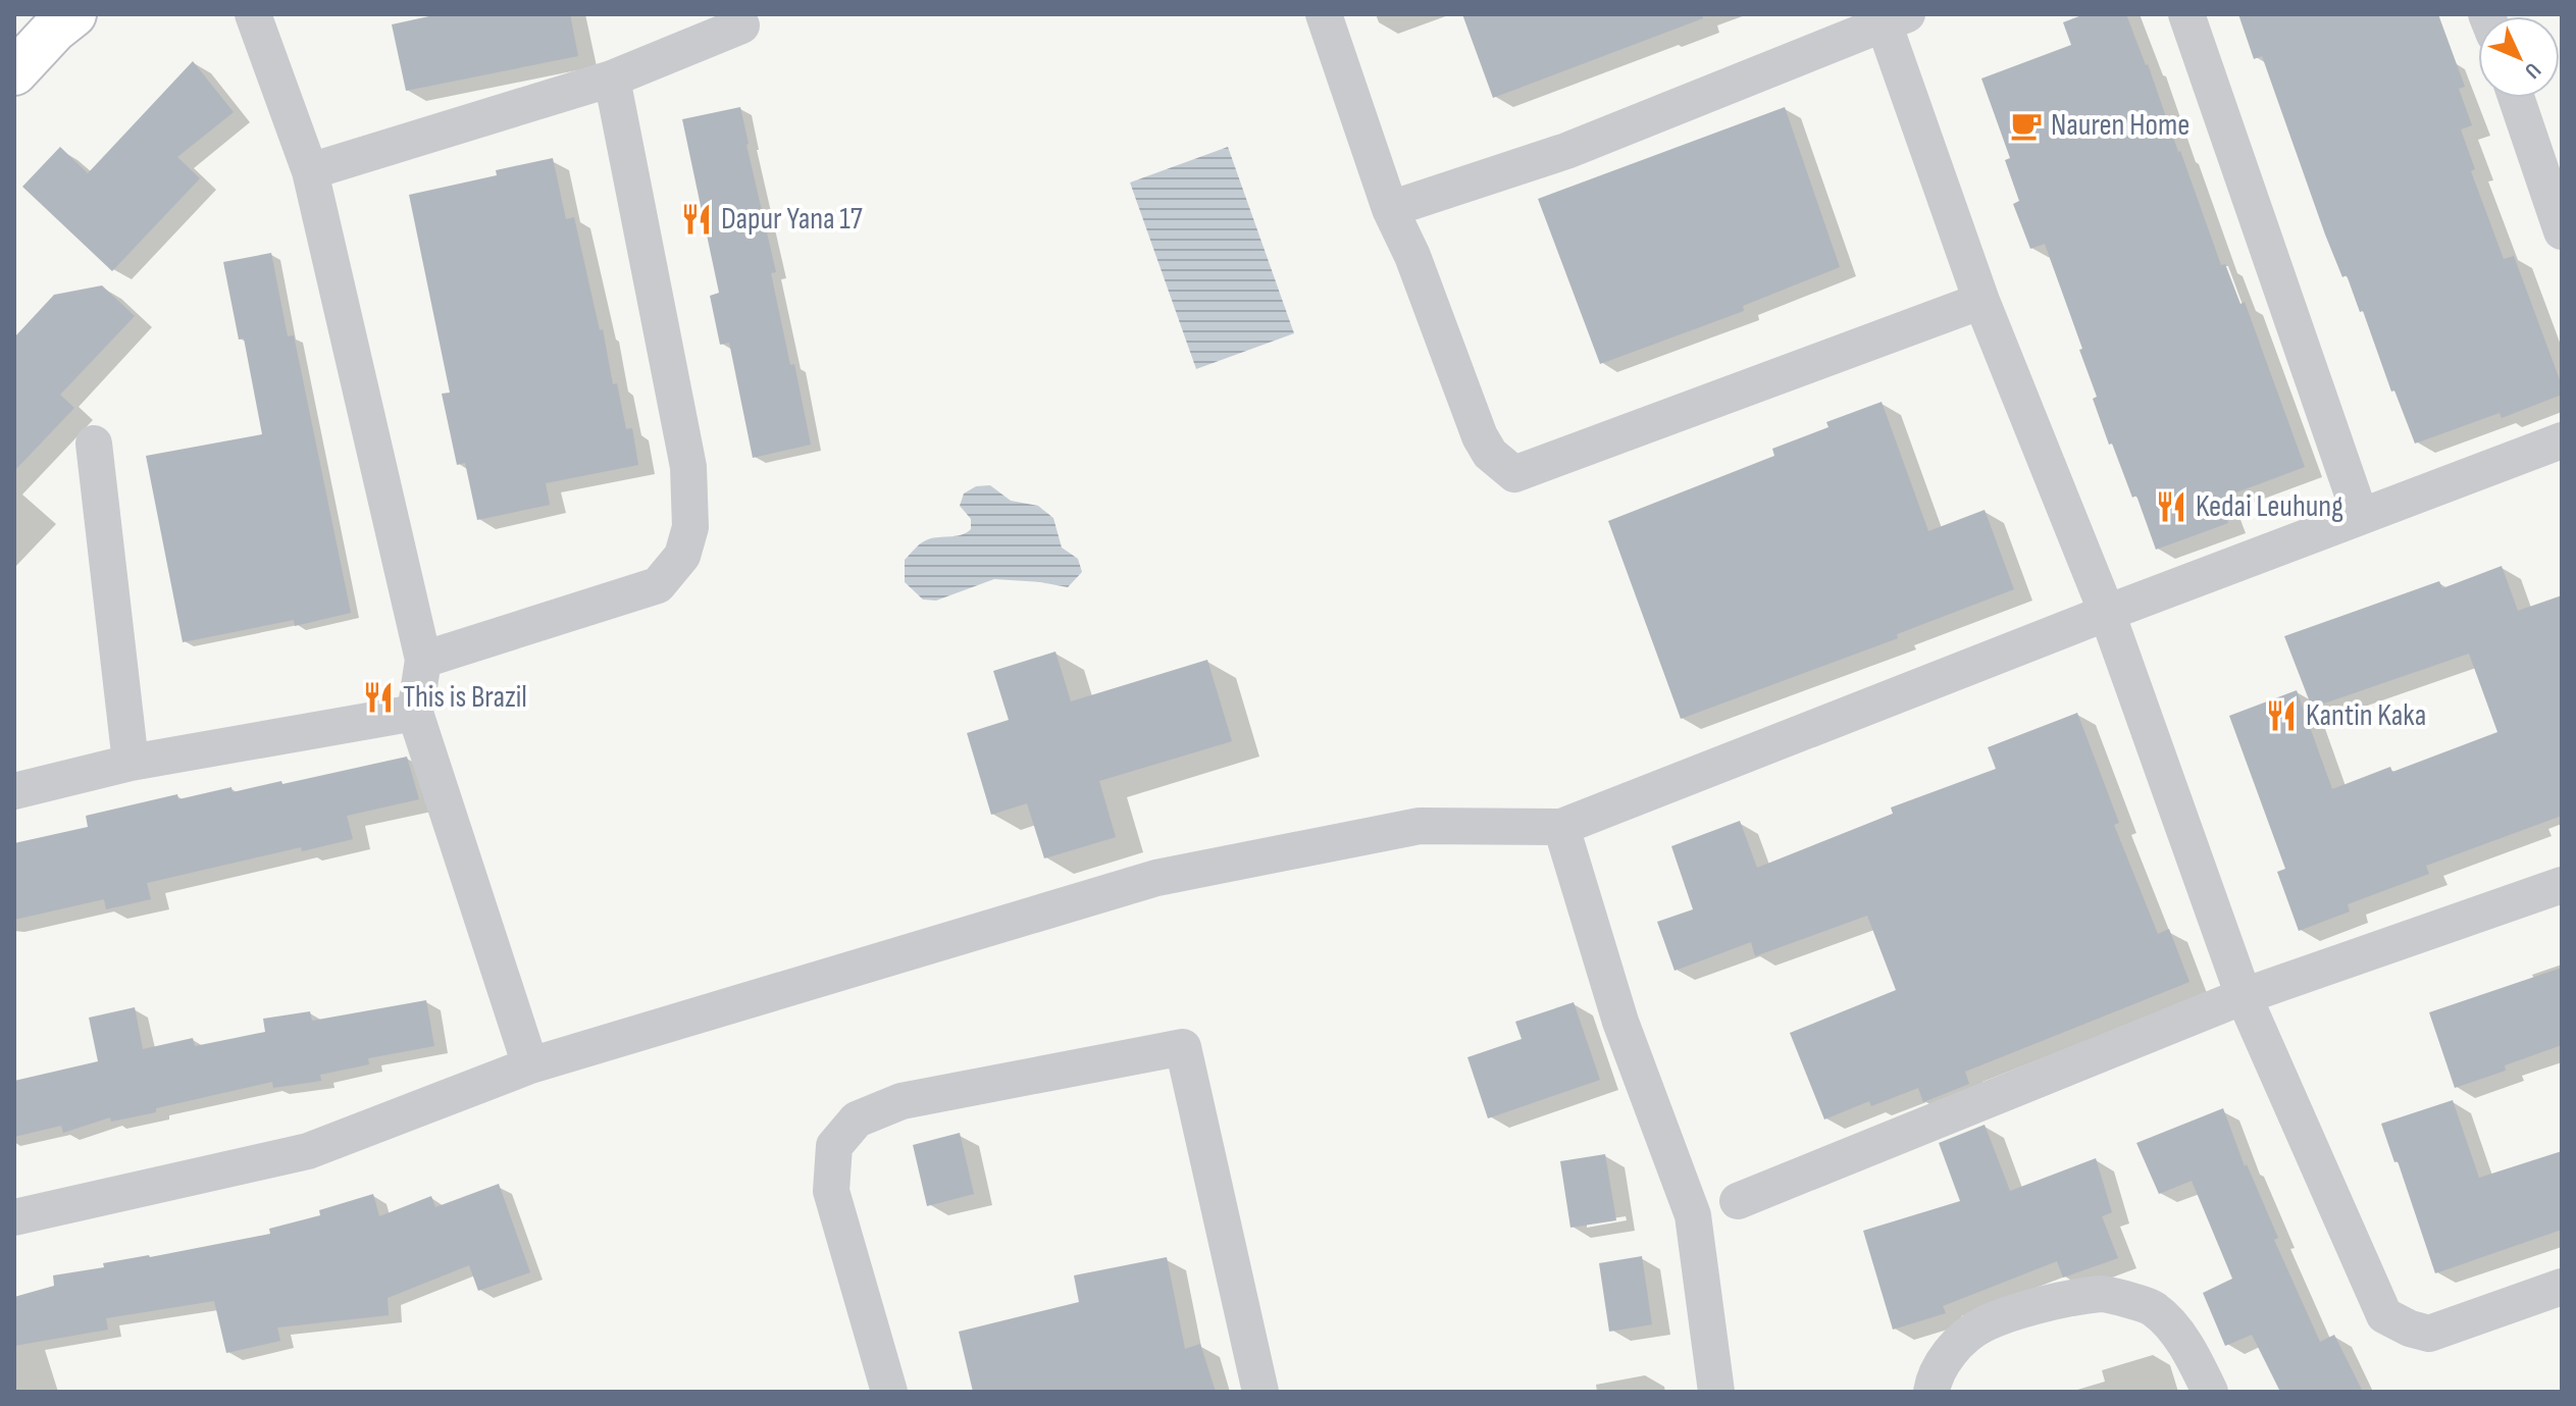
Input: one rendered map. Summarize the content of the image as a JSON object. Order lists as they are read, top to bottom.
{
  "places": {
    "cafe": ["Nauren Home"],
    "restaurant": [
      "Dapur Yana 17",
      "Kedai Leuhung",
      "This is Brazil",
      "Kantin Kaka"
    ]
  },
  "north": "bottom right"
}
